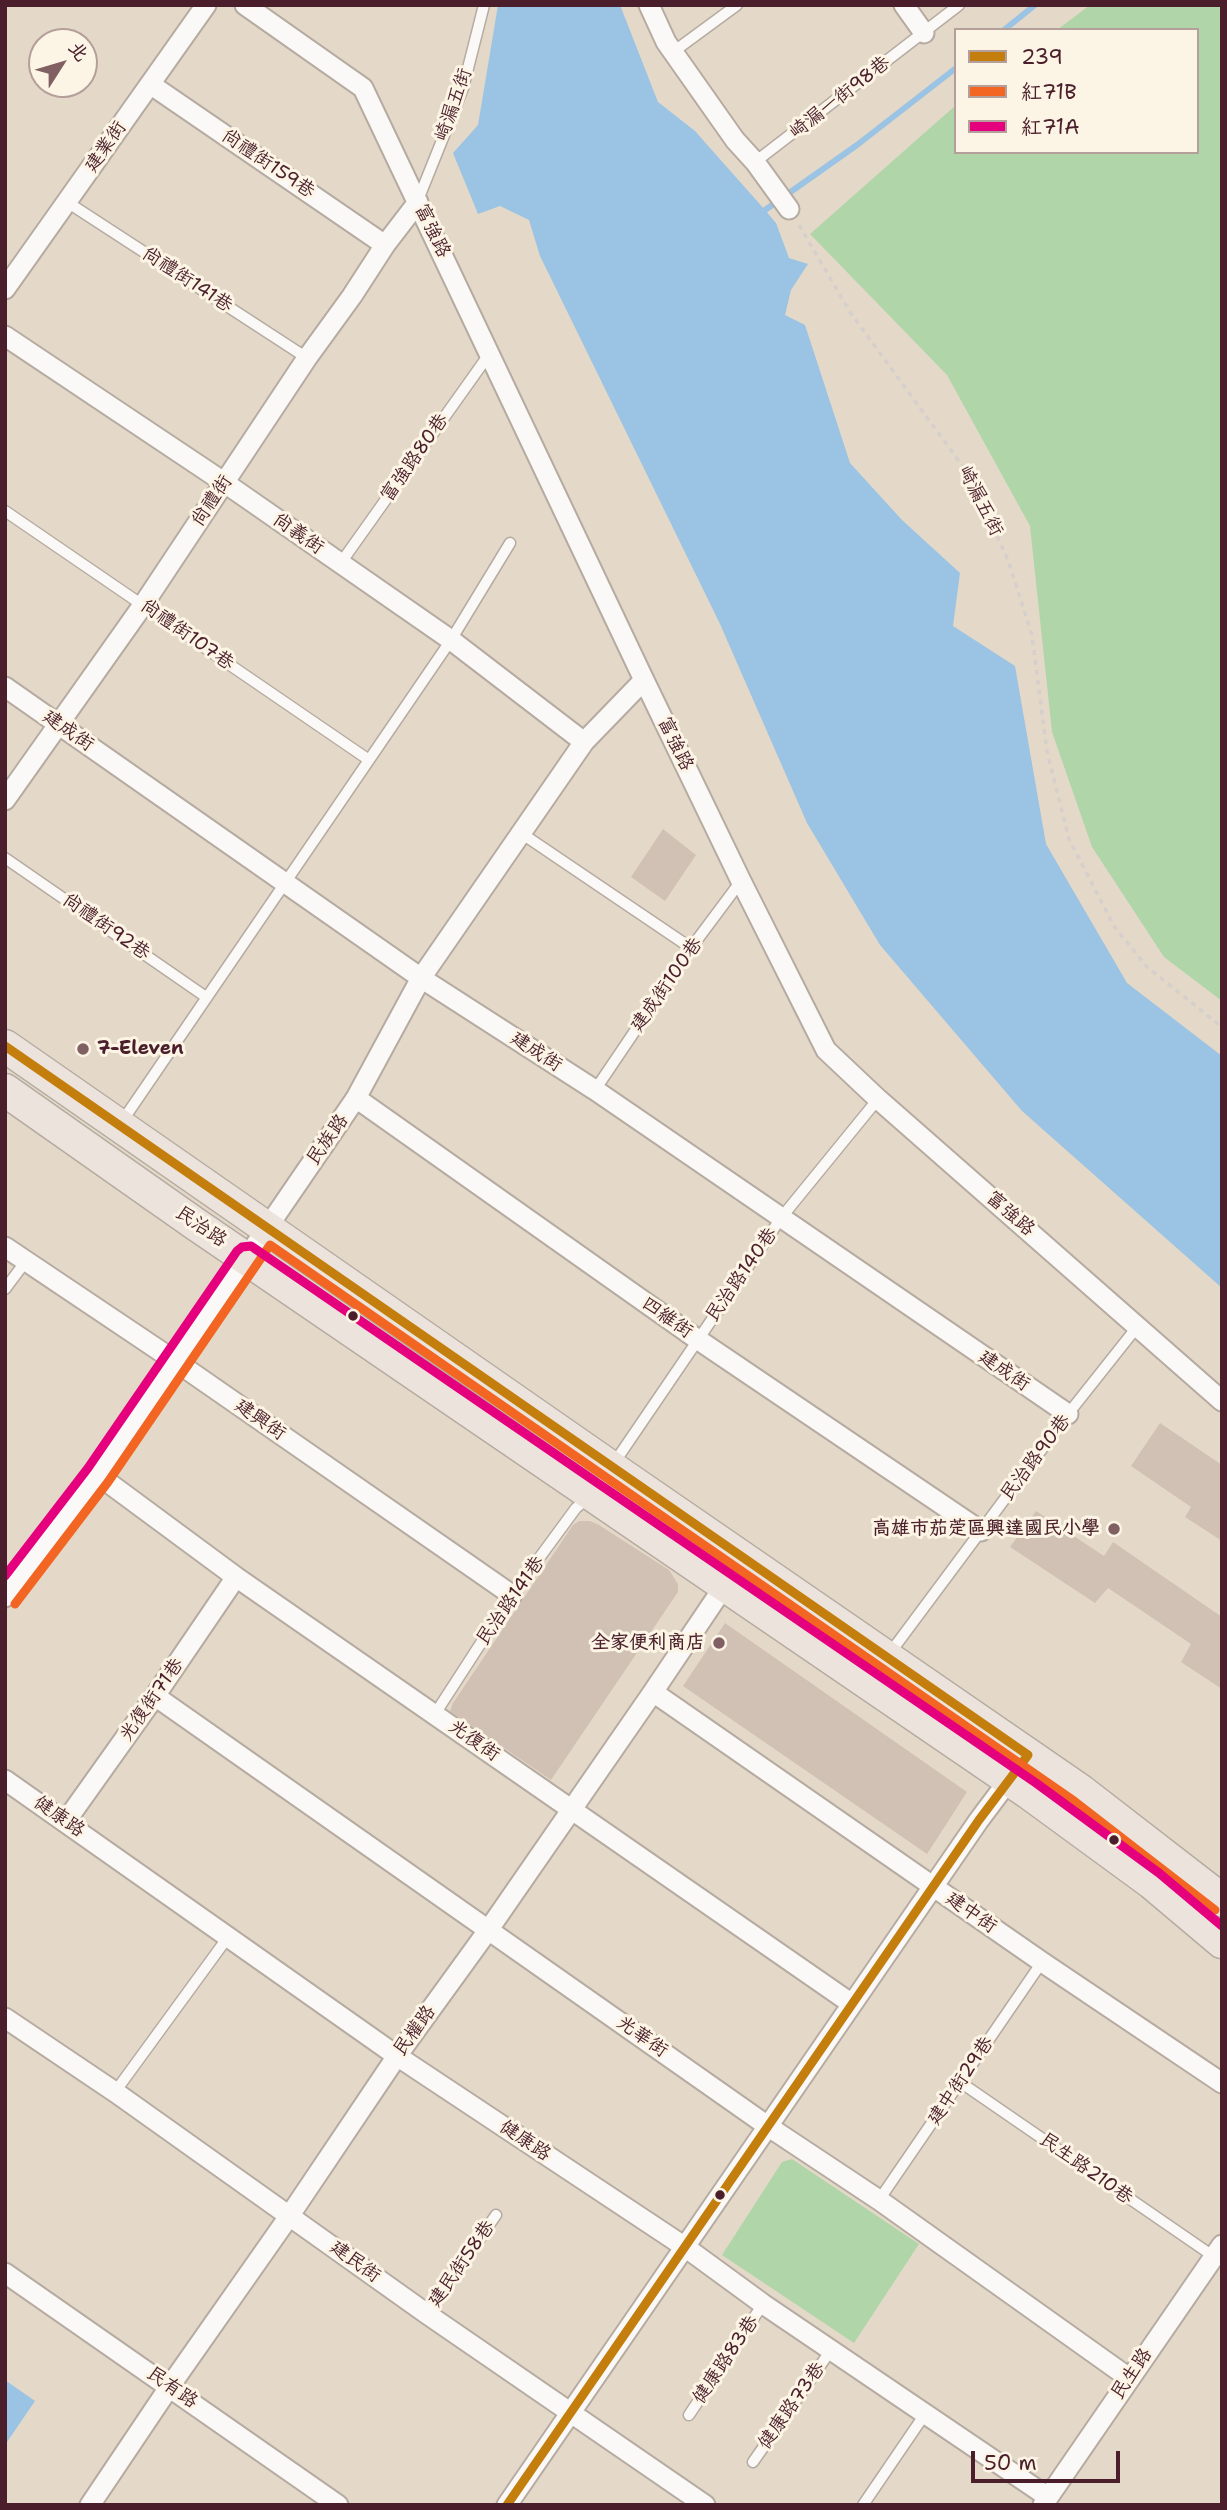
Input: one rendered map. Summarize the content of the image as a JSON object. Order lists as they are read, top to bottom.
{
  "streets": {
    "main road": ["民治路"],
    "street": [
      "建業街",
      "尚禮街159巷",
      "富強路",
      "尚禮街",
      "尚義街",
      "建成街",
      "民族路",
      "四維街",
      "建興街",
      "光復街71巷",
      "光復街",
      "健康路",
      "建中街",
      "民權路",
      "光華街",
      "建民街",
      "民生路",
      "民有路"
    ],
    "lane": [
      "崎漏一街98巷",
      "崎漏五街",
      "尚禮街141巷",
      "富強路80巷",
      "尚禮街107巷",
      "尚禮街92巷",
      "建成街100巷",
      "民治路140巷",
      "民治路90巷",
      "民治路141巷",
      "建中街29巷",
      "民生路210巷",
      "建民街58巷",
      "健康路83巷",
      "健康路73巷"
    ]
  },
  "crossings": [
    ["崎漏五街", "富強路"],
    ["崎漏五街", "尚禮街"],
    ["建業街", "尚禮街159巷"],
    ["建業街", "尚禮街141巷"],
    ["尚禮街159巷", "尚禮街"],
    ["富強路", "富強路80巷"],
    ["富強路", "尚禮街"],
    ["富強路", "建成街100巷"],
    ["富強路", "民族路"],
    ["富強路", "民治路140巷"],
    ["富強路", "民治路90巷"],
    ["尚禮街141巷", "尚禮街"],
    ["富強路80巷", "尚義街"],
    ["尚禮街", "尚義街"],
    ["尚禮街", "尚禮街107巷"],
    ["尚禮街", "建成街"],
    ["尚義街", "民族路"],
    ["建成街", "建成街100巷"],
    ["建成街", "民族路"],
    ["建成街", "民治路140巷"],
    ["建成街", "民治路90巷"],
    ["民族路", "民治路"],
    ["民族路", "四維街"],
    ["民族路", "建興街"],
    ["民族路", "光復街"],
    ["民治路", "民治路140巷"],
    ["民治路", "民治路90巷"],
    ["民治路", "民治路141巷"],
    ["民治路", "民權路"],
    ["民治路140巷", "四維街"],
    ["民治路140巷", "民治路141巷"],
    ["四維街", "民治路90巷"],
    ["建興街", "民治路141巷"],
    ["民治路141巷", "光復街"],
    ["光復街71巷", "光復街"],
    ["光復街71巷", "健康路"],
    ["光復街71巷", "光華街"],
    ["光復街", "民權路"],
    ["健康路", "民權路"],
    ["健康路", "健康路83巷"],
    ["健康路", "民生路"],
    ["健康路", "健康路73巷"],
    ["建中街", "民權路"],
    ["建中街", "建中街29巷"],
    ["民權路", "光華街"],
    ["民權路", "建民街"],
    ["民權路", "民有路"],
    ["光華街", "建中街29巷"],
    ["光華街", "民生路"],
    ["建中街29巷", "民生路210巷"],
    ["民生路210巷", "民生路"],
    ["建民街", "建民街58巷"]
  ],
  "places": ["7-Eleven", "高雄市茄萣區興達國民小學", "全家便利商店"],
  "lines": ["transit line 239", "transit line 紅71B", "transit line 紅71A"],
  "legend": ["239", "紅71B", "紅71A"],
  "scale_bar": "50 m",
  "north": "top right"
}
